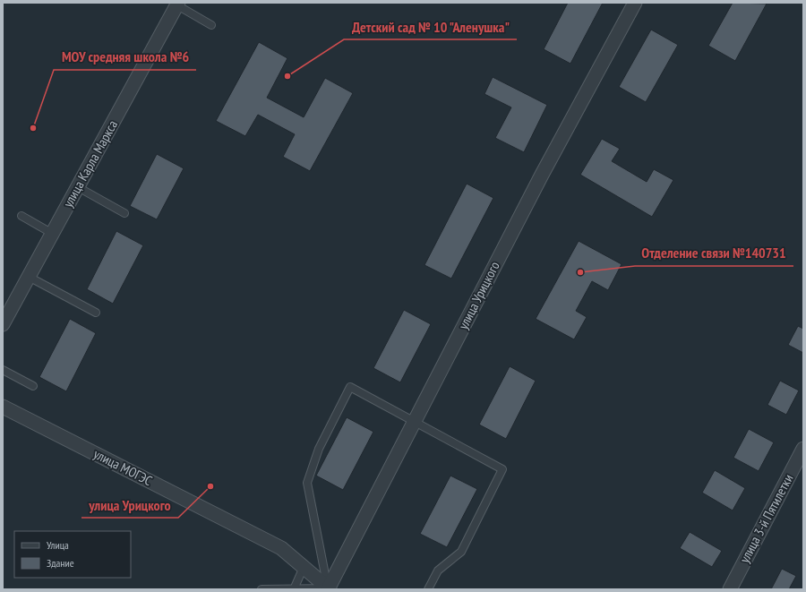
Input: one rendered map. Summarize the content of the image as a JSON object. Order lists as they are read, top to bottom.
{
  "streets": {
    "street": [
      "улица Карла Маркса",
      "улица Урицкого",
      "улица МОГЭС",
      "улица 3-й Пятилетки"
    ]
  },
  "crossings": [
    ["улица Урицкого", "улица МОГЭС"]
  ],
  "places": [
    "Детский сад № 10 \"Аленушка\"",
    "МОУ средняя школа №6",
    "Отделение связи №140731",
    "улица Урицкого"
  ],
  "legend": ["Улица", "Здание"]
}
